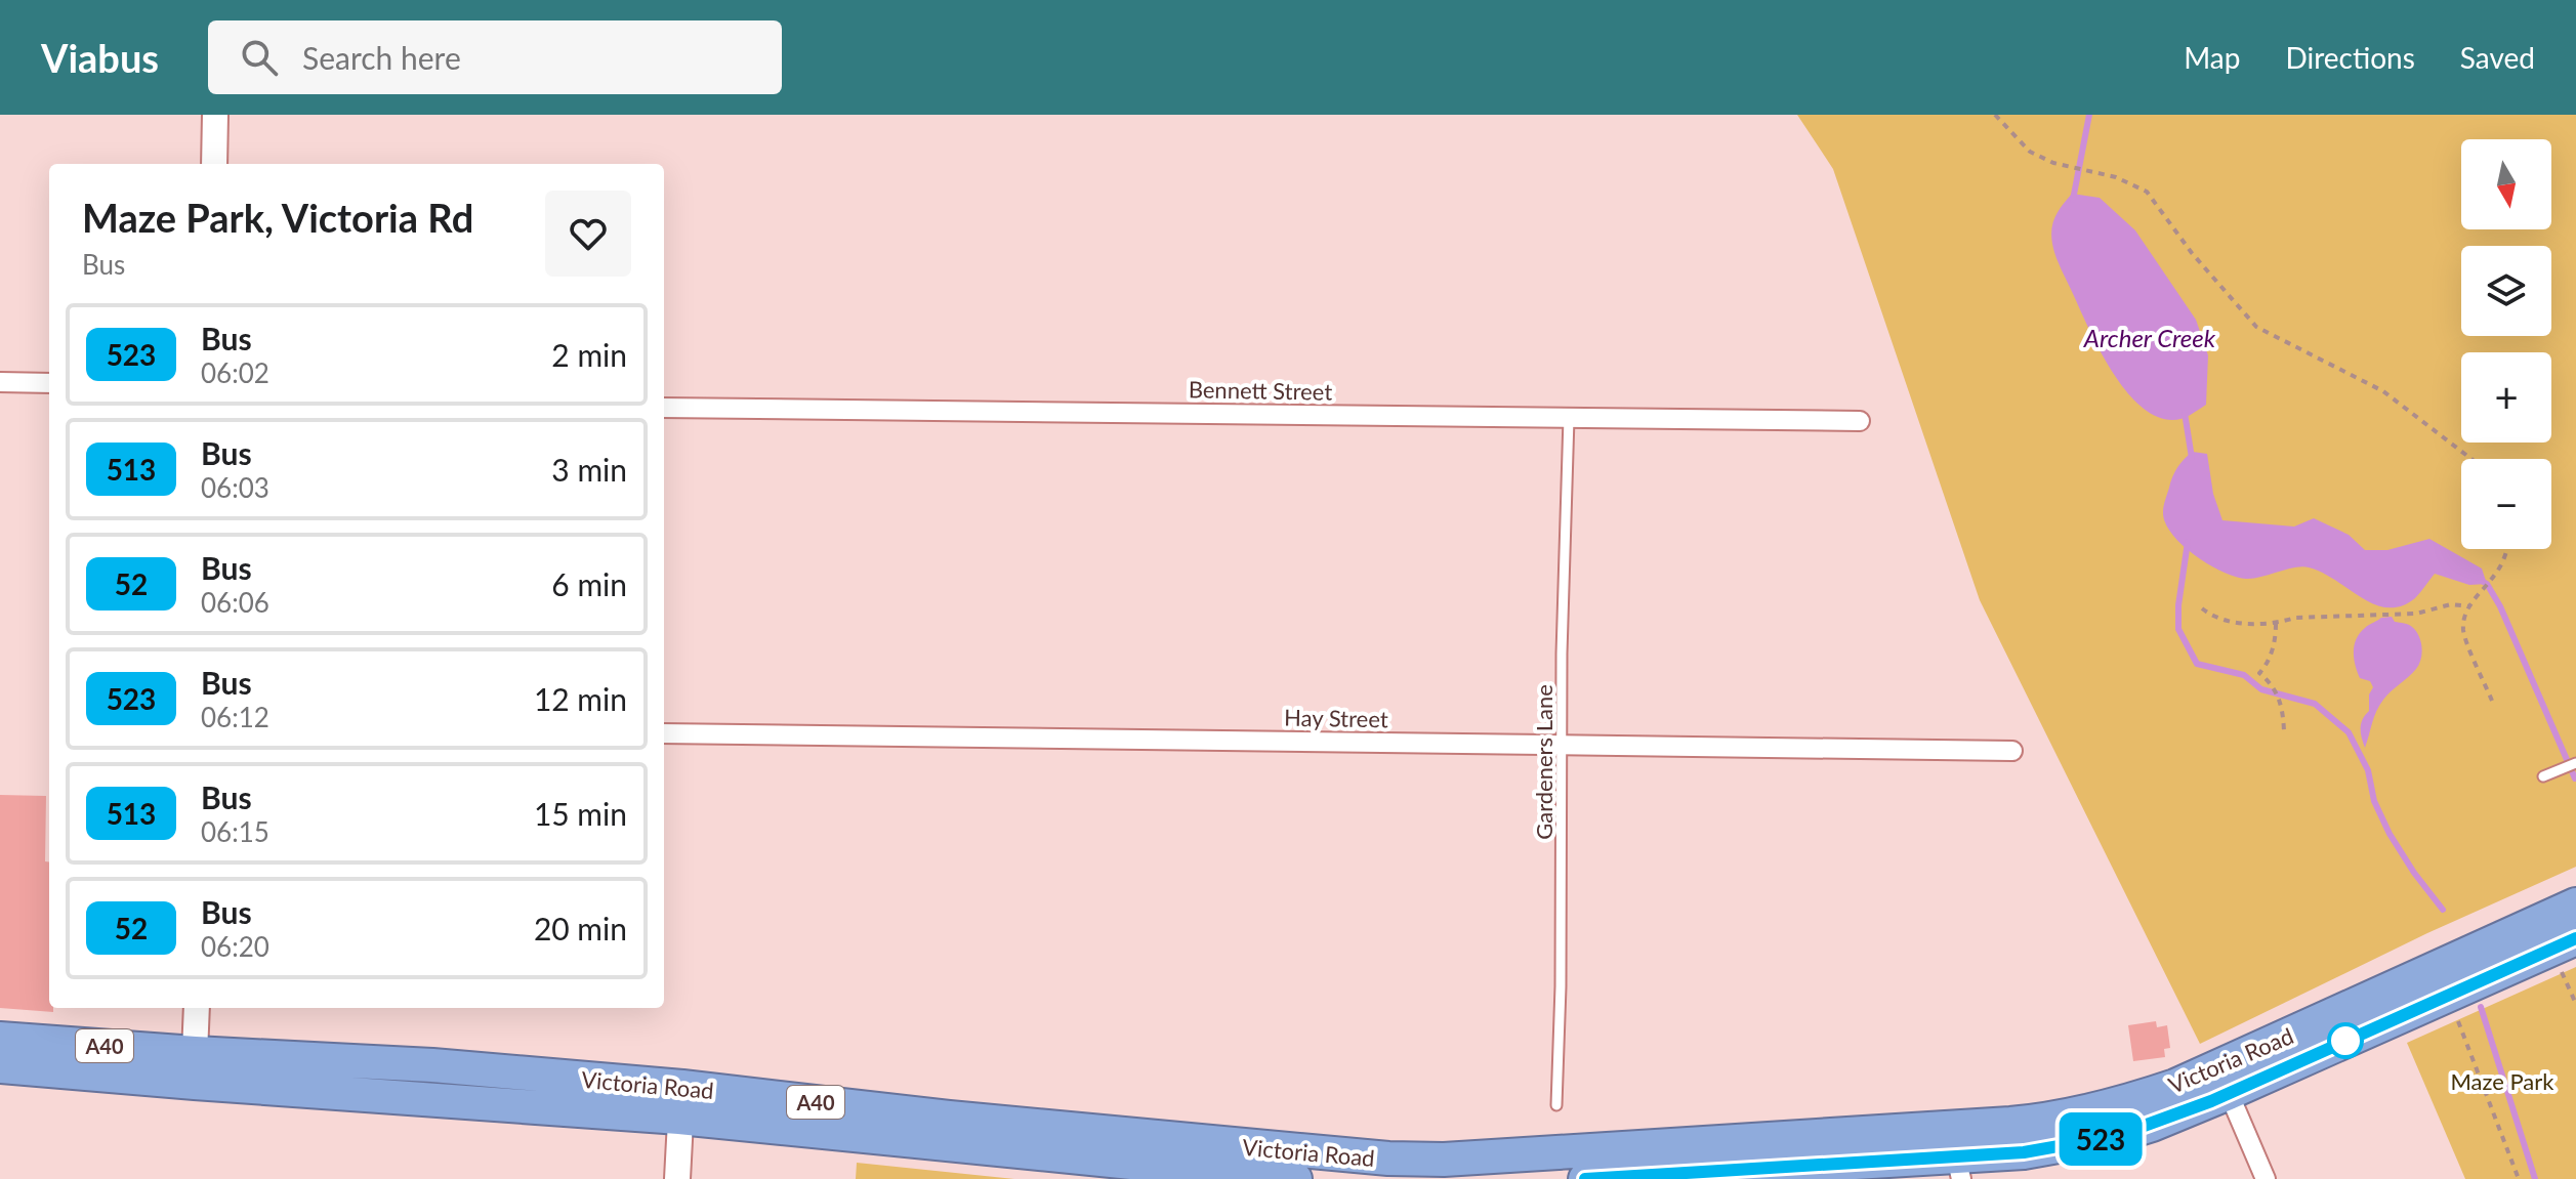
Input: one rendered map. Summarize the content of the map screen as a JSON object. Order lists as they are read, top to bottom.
{
  "streets": {
    "highway": ["A40", "Victoria Road"],
    "street": ["Bennett Street", "Hay Street"],
    "lane": ["Gardeners Lane"]
  },
  "crossings": [
    ["Bennett Street", "Gardeners Lane"],
    ["Hay Street", "Gardeners Lane"]
  ],
  "water": ["Archer Creek"],
  "parks": ["Maze Park"],
  "lines": ["bus line 523"],
  "north": "bottom",
  "page": {
    "header": "Viabus",
    "search": "Search here",
    "nav": ["Map", "Directions", "Saved"],
    "on_map": "523",
    "map_buttons": ["+", "−"],
    "heading": ["Maze Park, Victoria Rd", "Bus"],
    "list": [
      {
        "mark": "523",
        "name": "Bus",
        "note": "06:02",
        "value": "2 min"
      },
      {
        "mark": "513",
        "name": "Bus",
        "note": "06:03",
        "value": "3 min"
      },
      {
        "mark": "52",
        "name": "Bus",
        "note": "06:06",
        "value": "6 min"
      },
      {
        "mark": "523",
        "name": "Bus",
        "note": "06:12",
        "value": "12 min"
      },
      {
        "mark": "513",
        "name": "Bus",
        "note": "06:15",
        "value": "15 min"
      },
      {
        "mark": "52",
        "name": "Bus",
        "note": "06:20",
        "value": "20 min"
      }
    ]
  }
}
